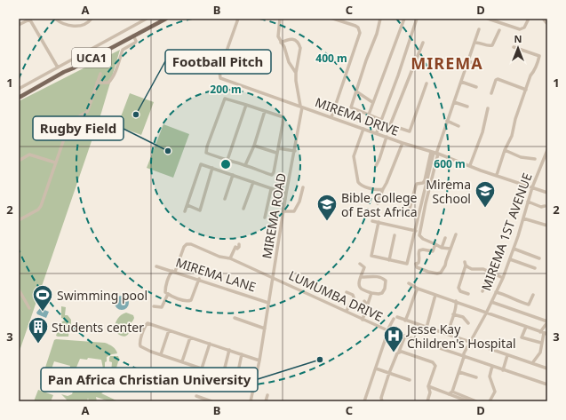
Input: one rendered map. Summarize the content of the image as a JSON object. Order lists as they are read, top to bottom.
{
  "streets": {
    "main road": ["UCA1"],
    "street": [
      "MIREMA DRIVE",
      "MIREMA ROAD",
      "MIREMA 1ST AVENUE",
      "MIREMA LANE",
      "LUMUMBA DRIVE"
    ]
  },
  "crossings": [
    ["MIREMA DRIVE", "MIREMA ROAD"],
    ["MIREMA DRIVE", "MIREMA 1ST AVENUE"],
    ["MIREMA ROAD", "MIREMA LANE"],
    ["MIREMA ROAD", "LUMUMBA DRIVE"],
    ["MIREMA 1ST AVENUE", "LUMUMBA DRIVE"],
    ["MIREMA LANE", "LUMUMBA DRIVE"]
  ],
  "districts": ["MIREMA"],
  "places": {
    "other": ["Football Pitch", "Rugby Field", "Pan Africa Christian University"],
    "school or university": ["Mirema School", "Bible College of East Africa"],
    "sports": ["Swimming pool"],
    "building": ["Students center"],
    "hospital": ["Jesse Kay Children's Hospital"]
  },
  "north": "top",
  "grid": {
    "columns": [
      "A",
      "B",
      "C",
      "D"
    ],
    "rows": ["1", "2", "3"]
  },
  "rings": ["400 m", "200 m", "600 m"]
}
